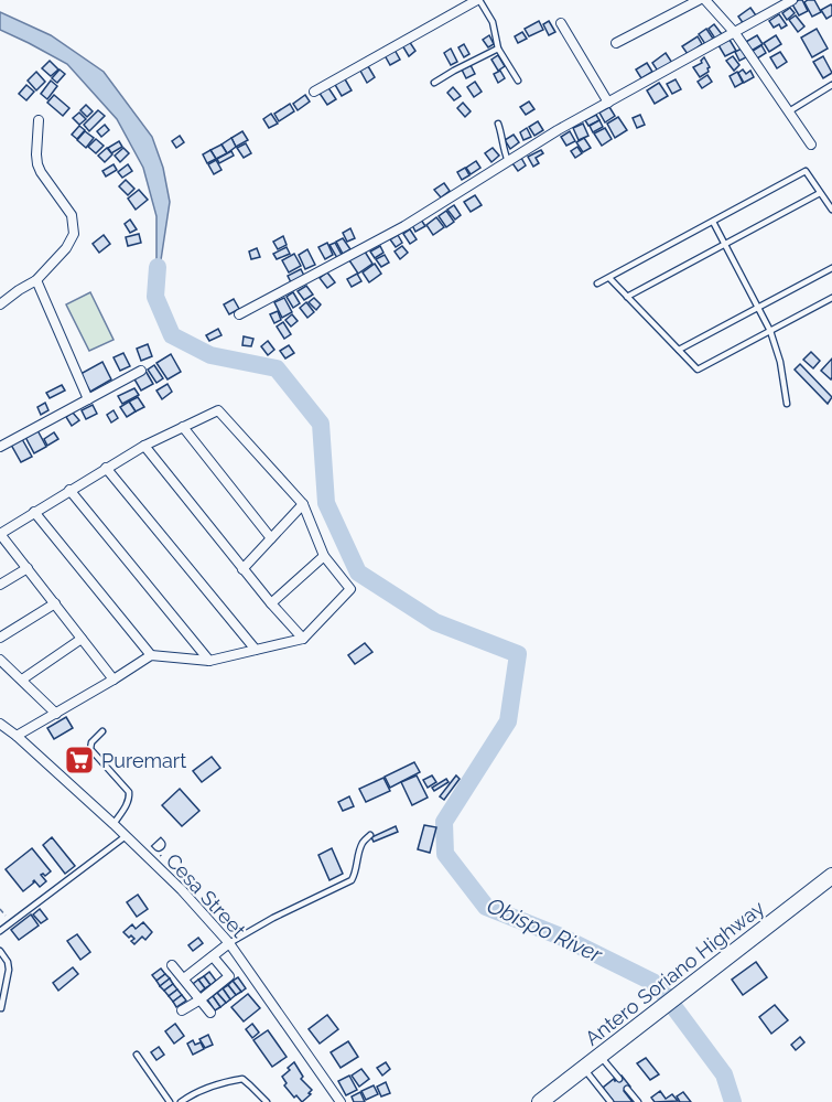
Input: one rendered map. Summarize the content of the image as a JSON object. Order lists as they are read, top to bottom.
{
  "streets": {
    "main road": ["Antero Soriano Highway"],
    "street": ["D. Cesa Street"]
  },
  "water": ["Obispo River"],
  "places": {
    "supermarket": ["Puremart"]
  }
}
